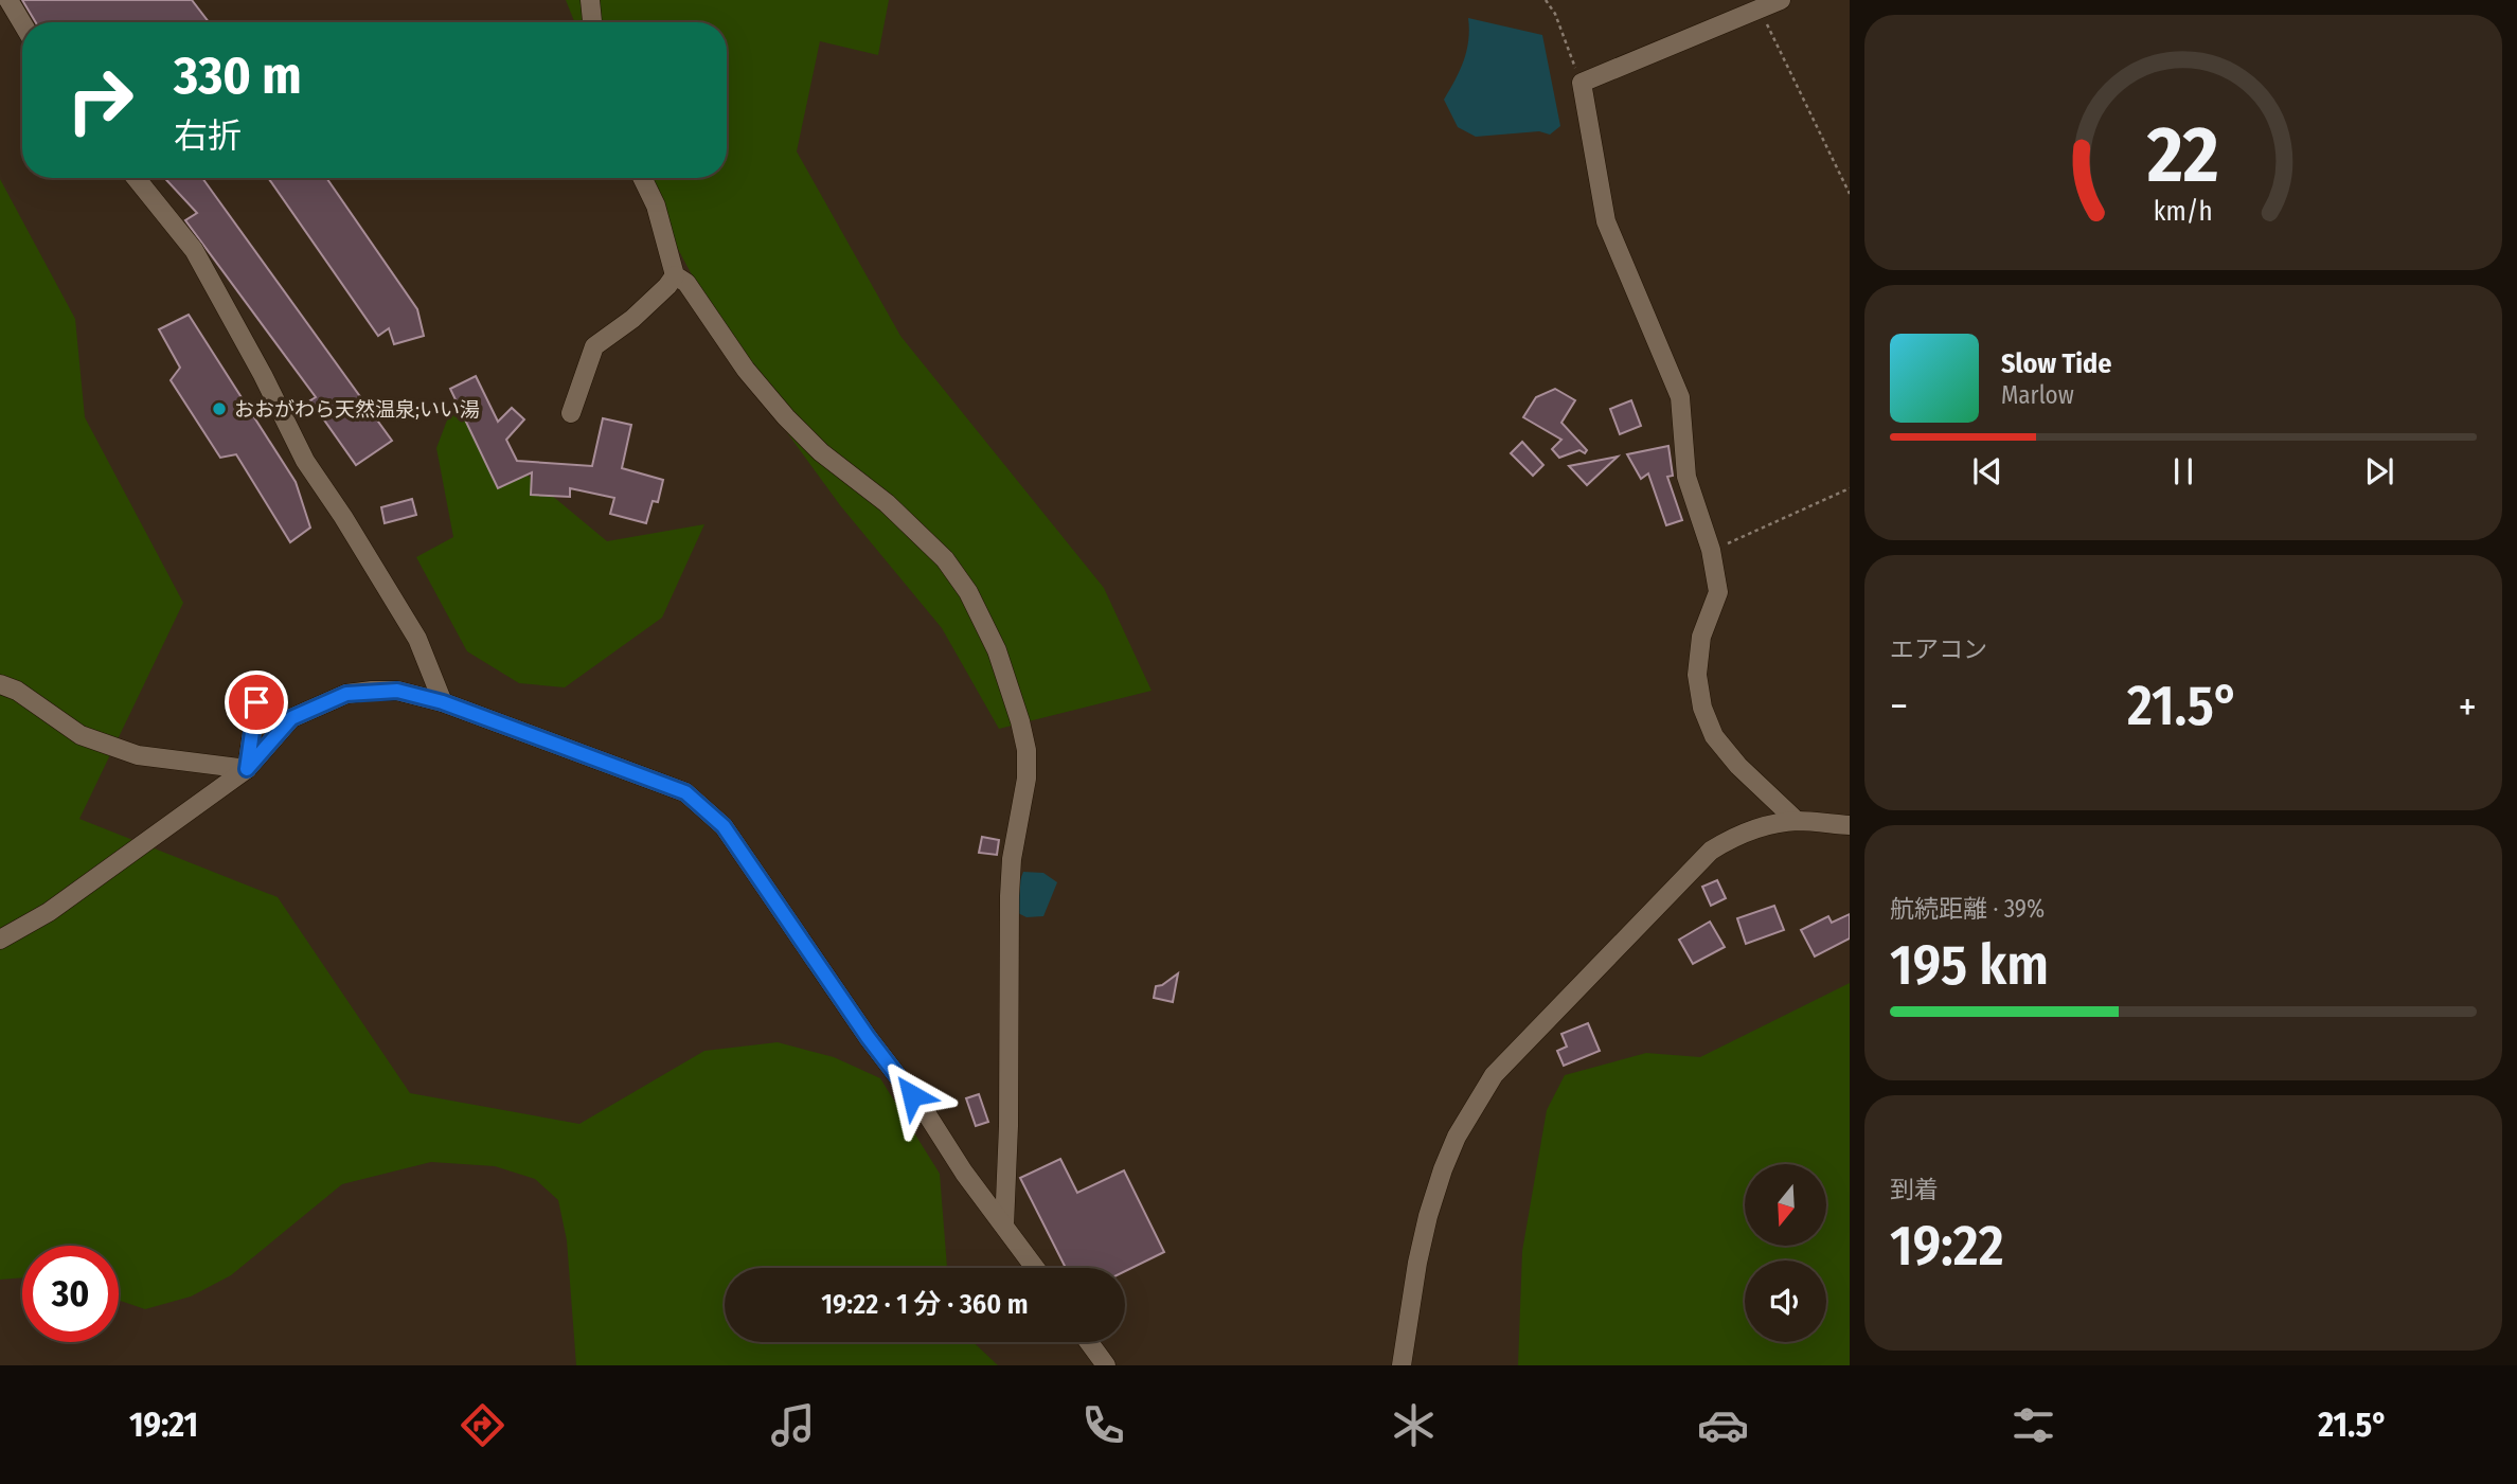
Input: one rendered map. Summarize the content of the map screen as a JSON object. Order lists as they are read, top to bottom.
{
  "places": ["おおがわら天然温泉;いい湯"],
  "north": "bottom",
  "page": {
    "turn": ["330 m", "右折"],
    "song": ["Slow Tide", "Marlow"],
    "tile": [
      "エアコン",
      ["航続距離 · 39%", "195 km"],
      ["到着", "19:22"]
    ],
    "heat": ["−", "21.5°", "+"],
    "limit": "30",
    "trip": "19:22 · 1 分 · 360 m",
    "tabs": ["19:21", "21.5°"],
    "gauge": ["22", "km/h"]
  }
}
